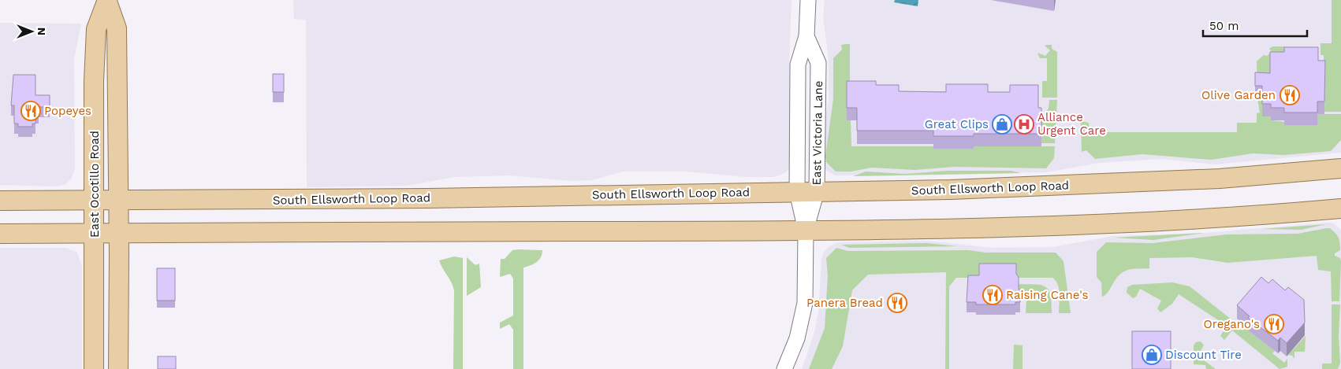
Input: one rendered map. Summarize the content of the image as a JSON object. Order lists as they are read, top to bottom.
{
  "streets": {
    "main road": ["East Ocotillo Road", "South Ellsworth Loop Road"],
    "street": ["East Victoria Lane"]
  },
  "crossings": [
    ["East Victoria Lane", "South Ellsworth Loop Road"],
    ["East Ocotillo Road", "South Ellsworth Loop Road"]
  ],
  "places": {
    "restaurant": [
      "Olive Garden",
      "Popeyes",
      "Raising Cane's",
      "Panera Bread",
      "Oregano's"
    ],
    "shop": ["Great Clips", "Discount Tire"],
    "hospital": ["Alliance Urgent Care"]
  },
  "scale_bar": "50 m",
  "north": "right"
}
